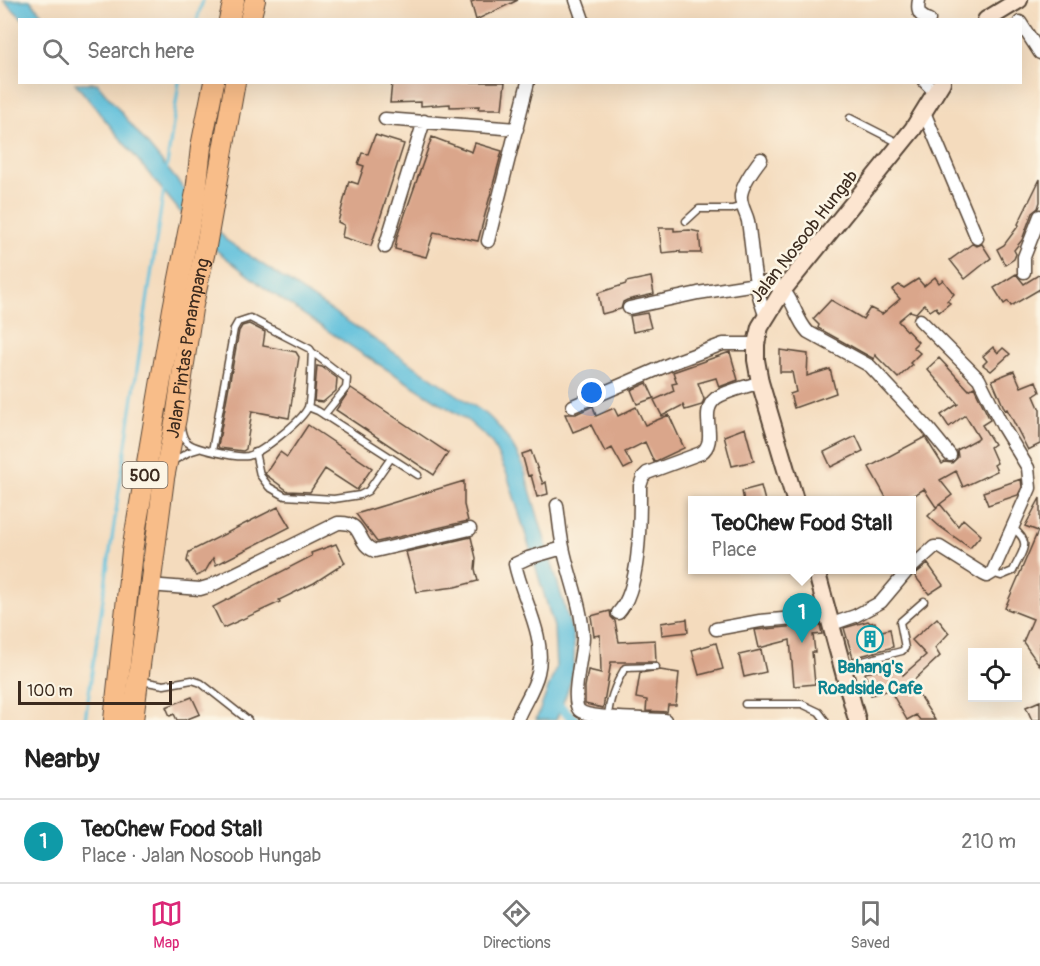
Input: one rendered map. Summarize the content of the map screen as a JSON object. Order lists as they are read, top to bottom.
{
  "streets": {
    "main road": ["Jalan Nosoob Hungab", "Jalan Pintas Penampang", "500"]
  },
  "places": {
    "building": ["Bahang's Roadside Cafe"]
  },
  "scale_bar": "100 m",
  "page": {
    "search": "Search here",
    "popup": ["TeoChew Food Stall", "Place"],
    "pins": "1",
    "scale": "100 m",
    "heading": "Nearby",
    "list": [
      {
        "mark": "1",
        "name": "TeoChew Food Stall",
        "note": "Place · Jalan Nosoob Hungab",
        "value": "210 m"
      }
    ],
    "nav": ["Map", "Directions", "Saved"]
  }
}
